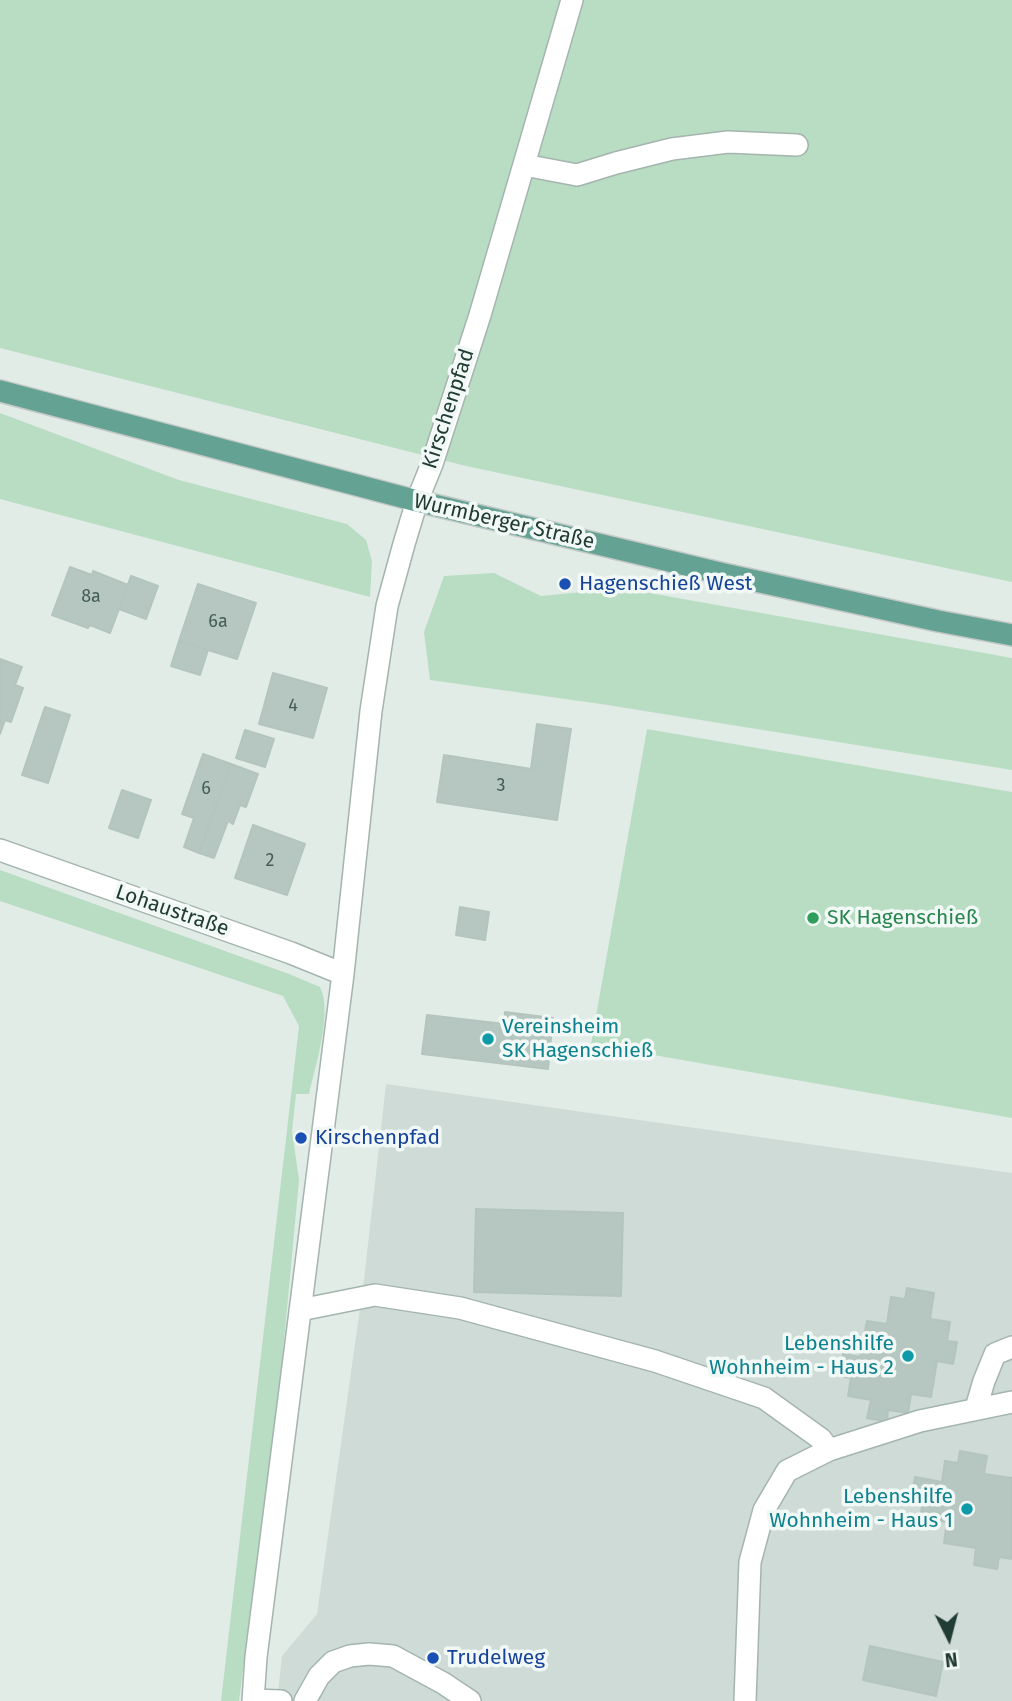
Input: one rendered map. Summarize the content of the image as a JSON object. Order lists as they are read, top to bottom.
{
  "streets": {
    "main road": ["Wurmberger Straße"],
    "street": ["Kirschenpfad", "Lohaustraße"]
  },
  "crossings": [
    ["Kirschenpfad", "Wurmberger Straße"],
    ["Kirschenpfad", "Lohaustraße"]
  ],
  "places": [
    "Hagenschieß West",
    "SK Hagenschieß",
    "Vereinsheim SK Hagenschieß",
    "Kirschenpfad",
    "Lebenshilfe Wohnheim - Haus 2",
    "Lebenshilfe Wohnheim - Haus 1",
    "Trudelweg"
  ],
  "house_numbers": [
    "8a",
    "6a",
    "4",
    "3",
    "6",
    "2"
  ],
  "north": "bottom"
}
